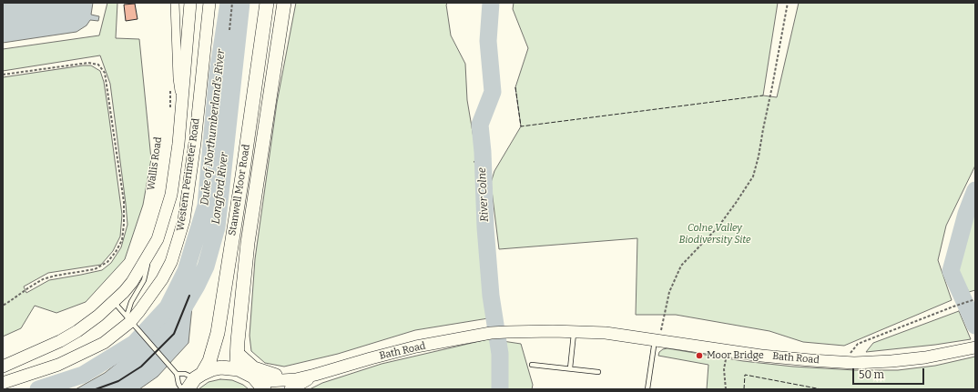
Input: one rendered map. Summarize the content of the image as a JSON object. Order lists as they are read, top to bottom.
{
  "streets": {
    "main road": ["Stanwell Moor Road"],
    "street": ["Western Perimeter Road", "Bath Road"]
  },
  "water": ["Duke of Northumberland's River", "Longford River", "River Colne"],
  "parks": ["Colne Valley Biodiversity Site"],
  "places": ["Moor Bridge"],
  "scale_bar": "50 m"
}
